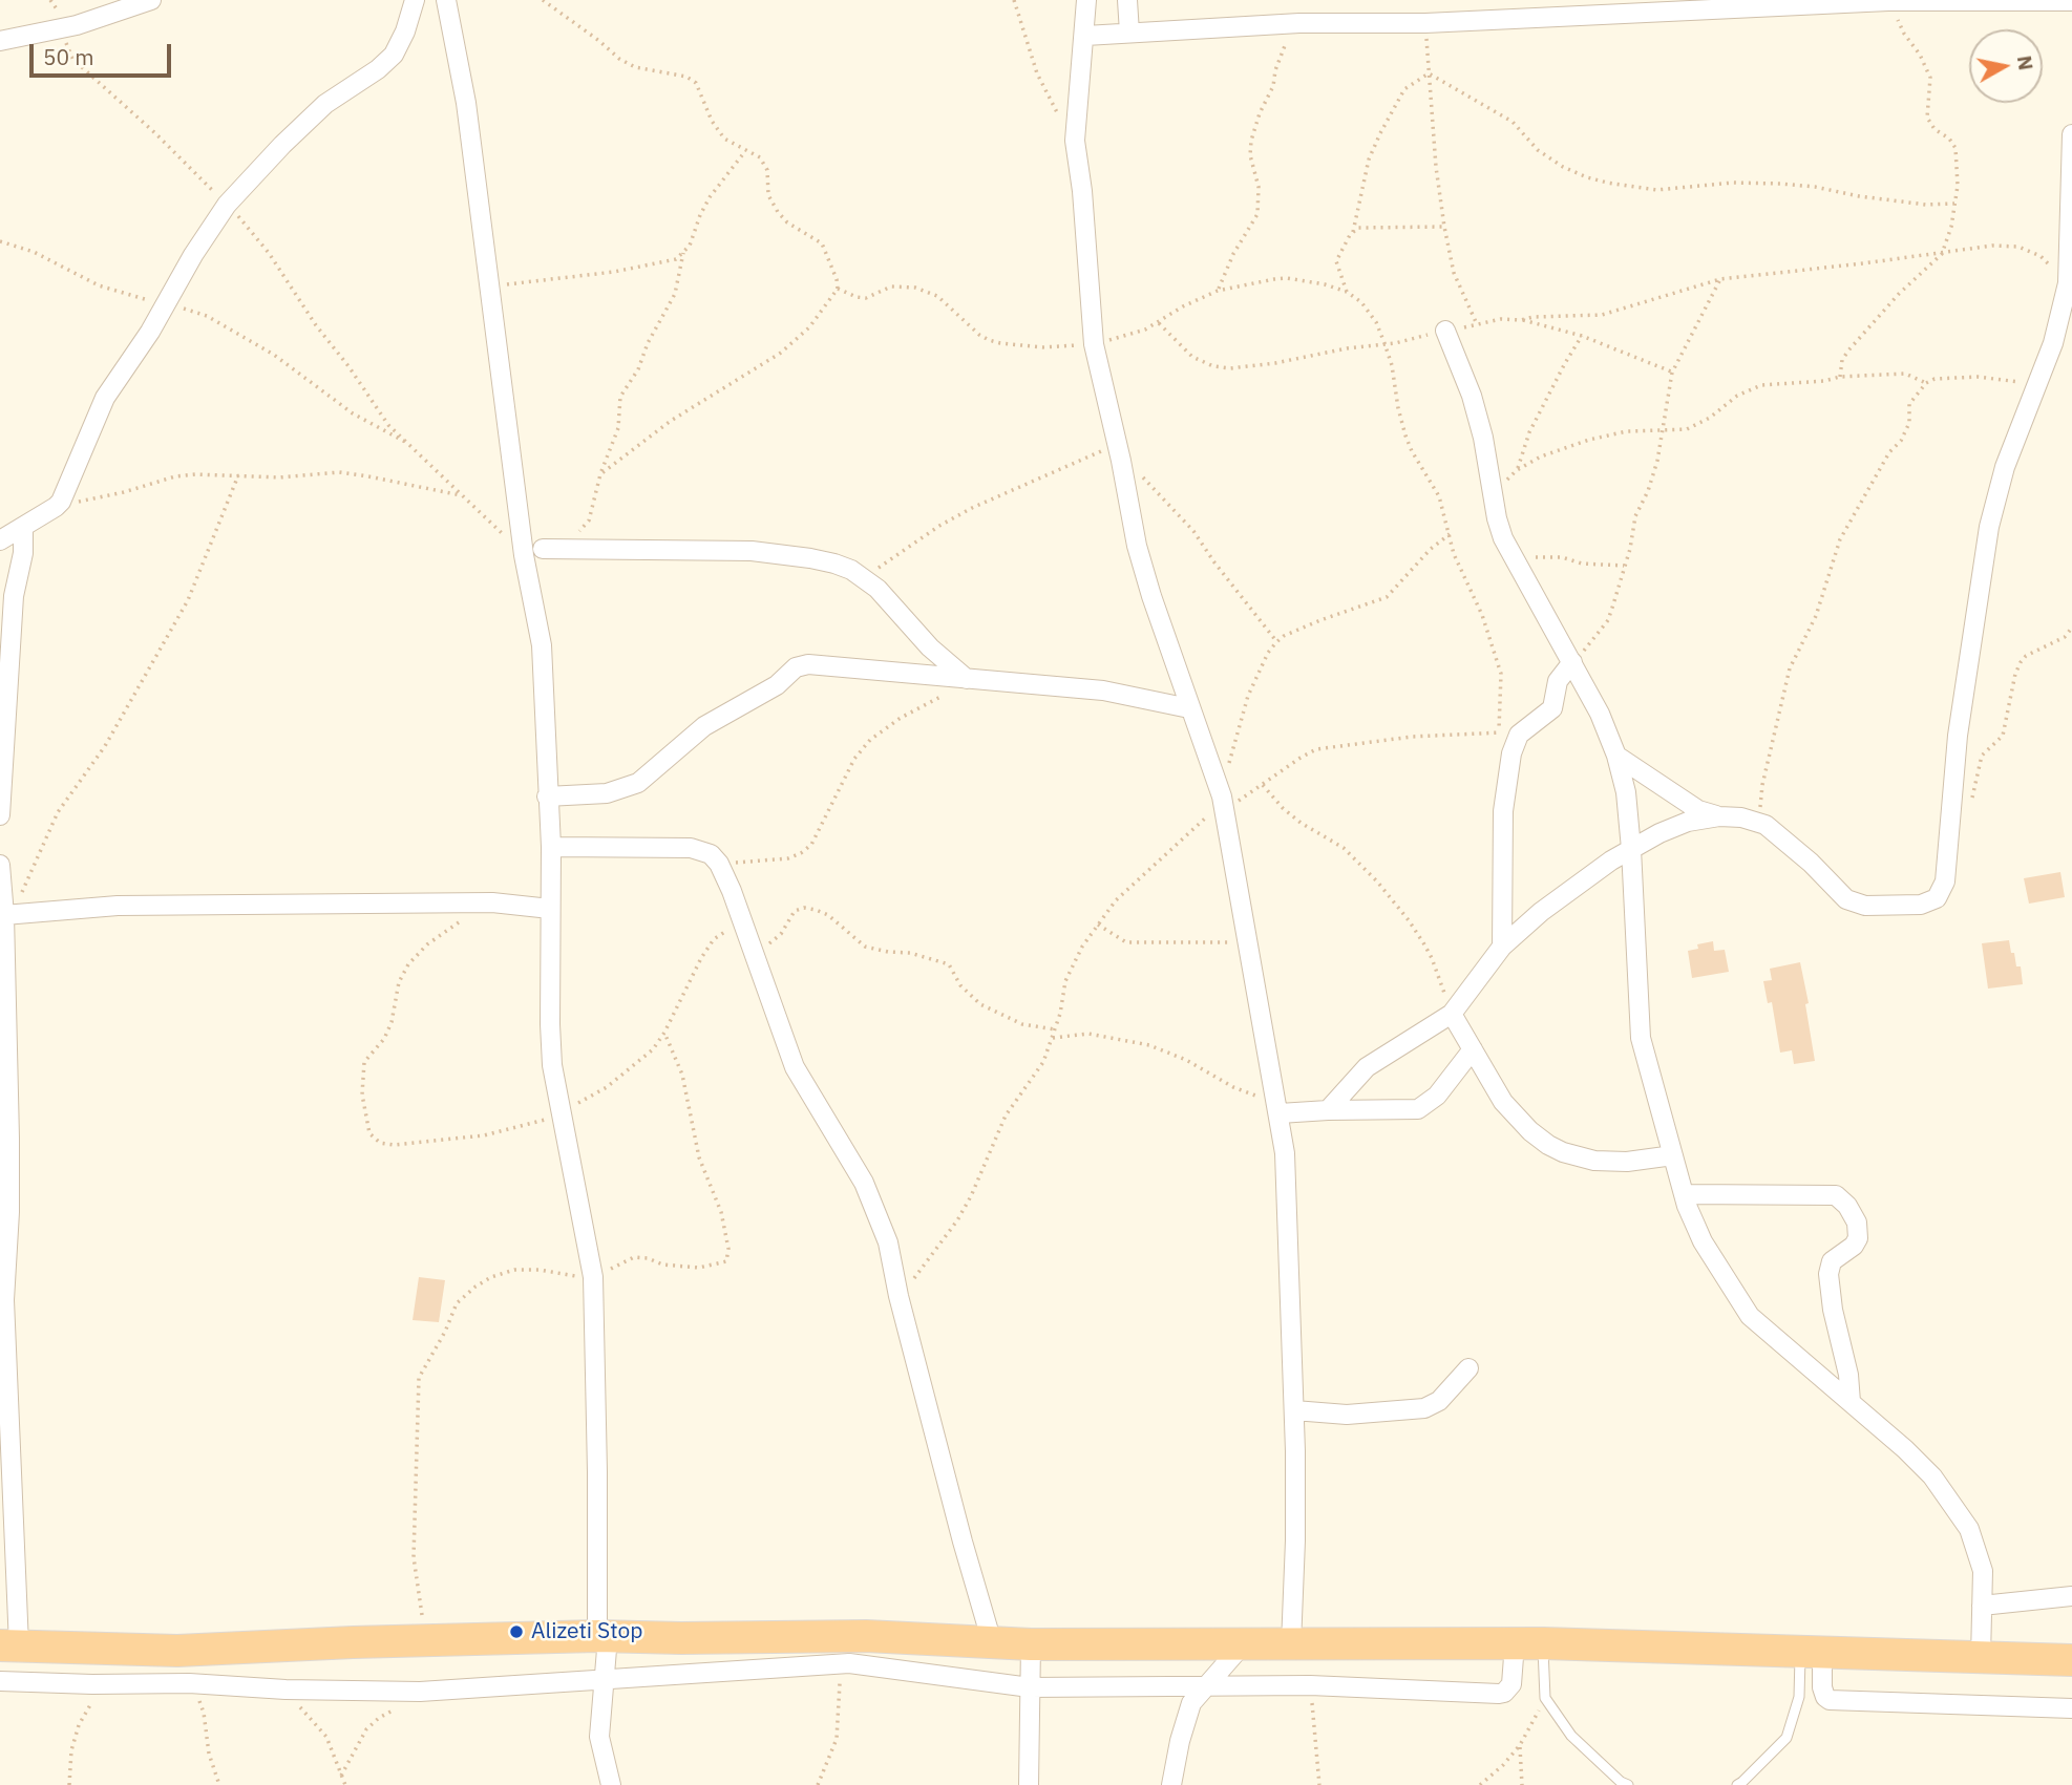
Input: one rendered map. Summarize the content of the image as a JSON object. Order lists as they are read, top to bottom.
{
  "places": ["Alizeti Stop"],
  "scale_bar": "50 m",
  "north": "right"
}
